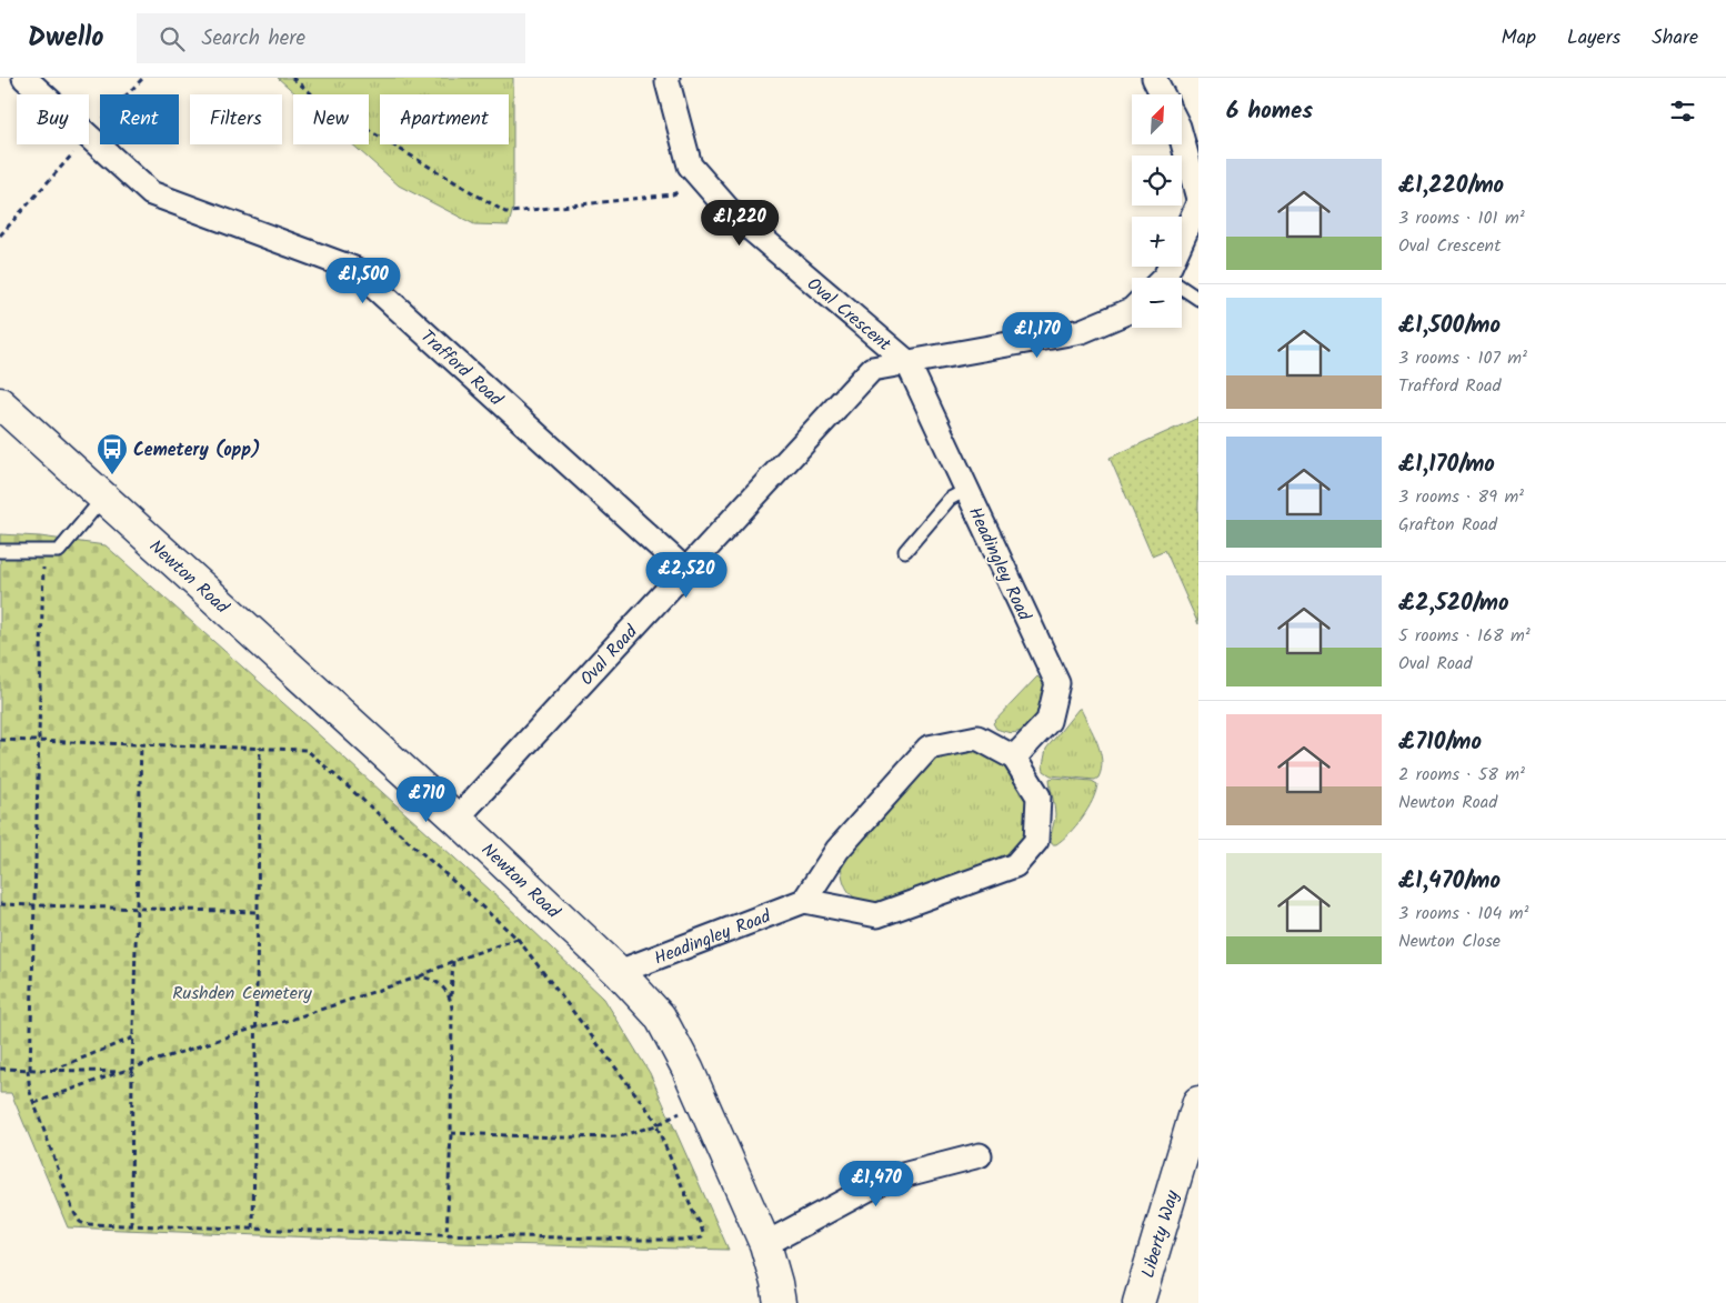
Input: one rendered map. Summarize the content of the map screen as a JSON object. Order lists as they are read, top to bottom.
{
  "streets": {
    "main road": ["Newton Road", "Liberty Way"],
    "street": [
      "Oval Crescent",
      "Trafford Road",
      "Headingley Road",
      "Oval Road"
    ]
  },
  "crossings": [
    ["Oval Crescent", "Headingley Road"],
    ["Oval Crescent", "Oval Road"],
    ["Trafford Road", "Oval Road"],
    ["Headingley Road", "Newton Road"],
    ["Headingley Road", "Oval Road"],
    ["Newton Road", "Oval Road"]
  ],
  "parks": ["Rushden Cemetery"],
  "places": {
    "bus stop": ["Cemetery (opp)"]
  },
  "north": "top right",
  "page": {
    "header": "Dwello",
    "search": "Search here",
    "nav": ["Map", "Layers", "Share"],
    "heading": "6 homes",
    "map_buttons": ["+", "−"],
    "chip": [
      "Buy",
      "Rent",
      "Filters",
      "New",
      "Apartment"
    ],
    "list": [
      {
        "name": "£1,220/mo",
        "note": "3 rooms · 101 m² · Oval Crescent"
      },
      {
        "name": "£1,500/mo",
        "note": "3 rooms · 107 m² · Trafford Road"
      },
      {
        "name": "£1,170/mo",
        "note": "3 rooms · 89 m² · Grafton Road"
      },
      {
        "name": "£2,520/mo",
        "note": "5 rooms · 168 m² · Oval Road"
      },
      {
        "name": "£710/mo",
        "note": "2 rooms · 58 m² · Newton Road"
      },
      {
        "name": "£1,470/mo",
        "note": "3 rooms · 104 m² · Newton Close"
      }
    ],
    "price": [
      "£1,220",
      "£1,500",
      "£1,170",
      "£2,520",
      "£710",
      "£1,470"
    ]
  }
}
